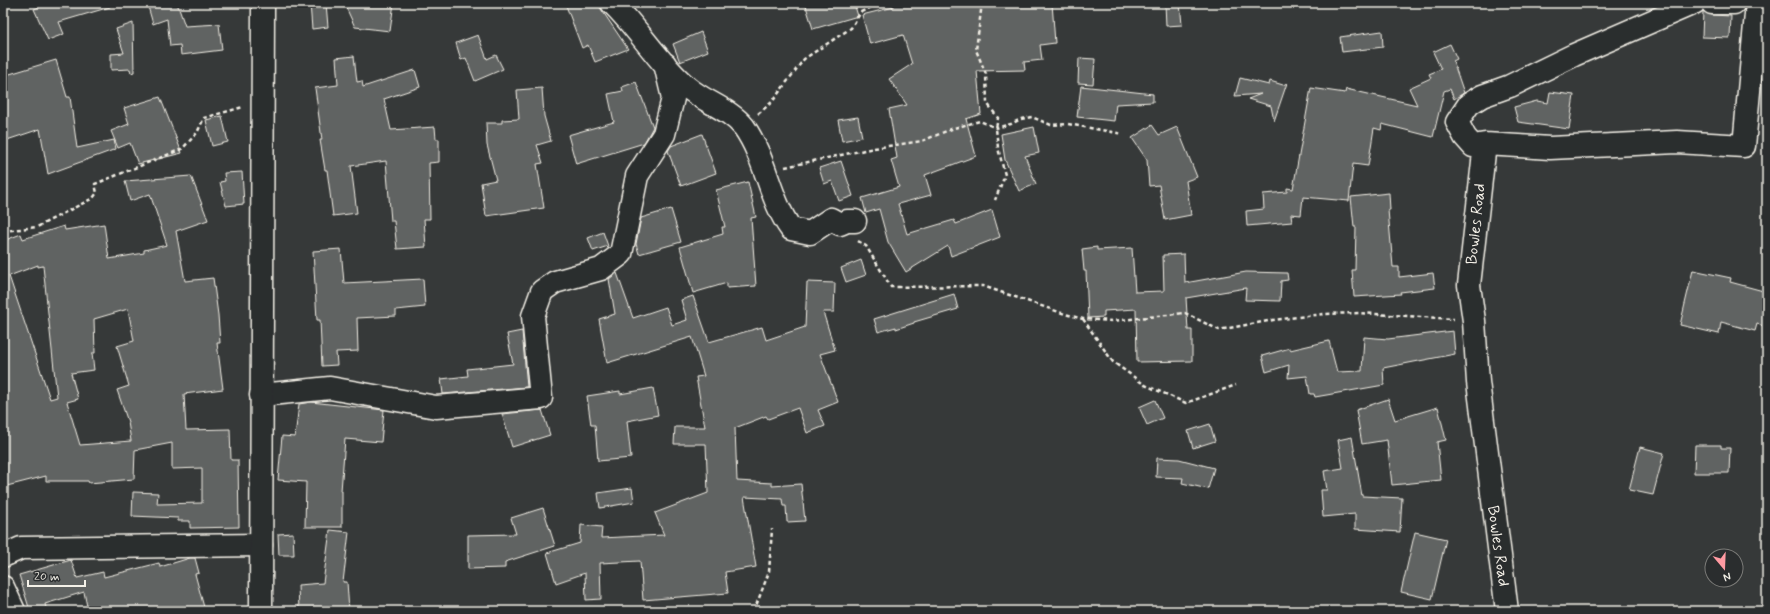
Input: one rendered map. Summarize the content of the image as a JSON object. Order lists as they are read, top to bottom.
{
  "streets": {
    "street": ["Bowles Road"]
  },
  "scale_bar": "20 m",
  "north": "bottom"
}
